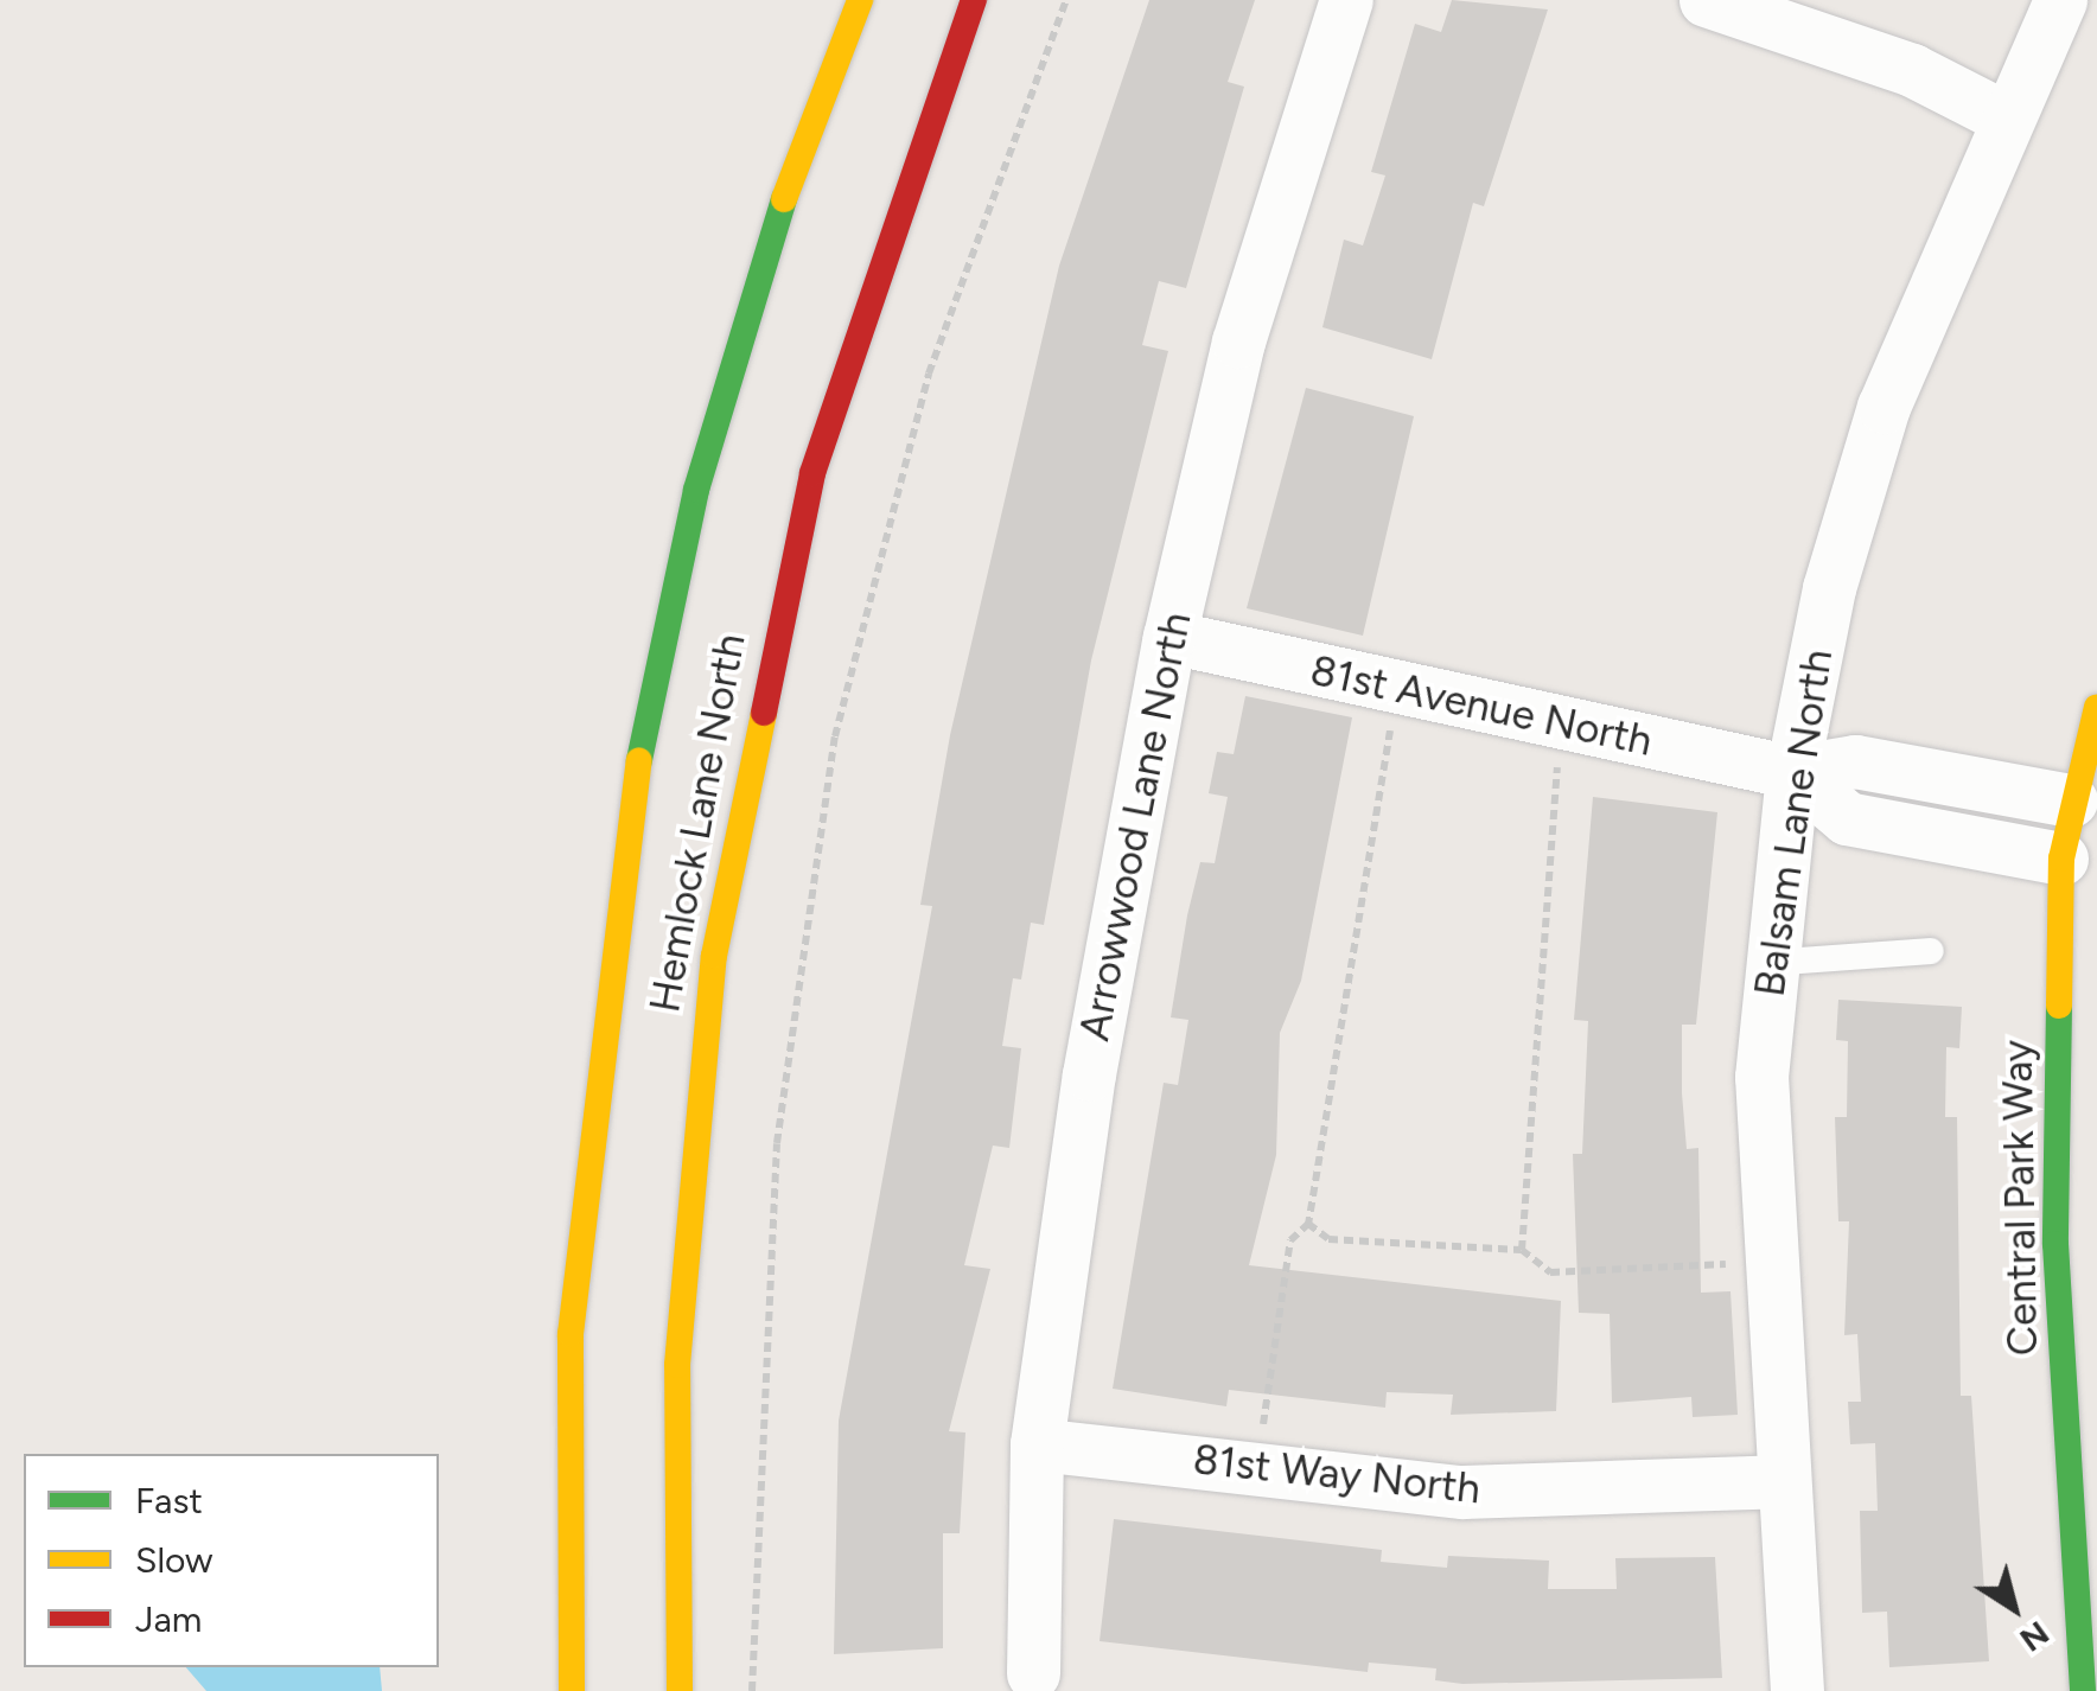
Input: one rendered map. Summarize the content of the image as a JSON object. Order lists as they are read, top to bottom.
{
  "streets": {
    "main road": ["Hemlock Lane North", "Central Park Way"],
    "street": [
      "81st Avenue North",
      "Balsam Lane North",
      "Arrowwood Lane North",
      "81st Way North"
    ]
  },
  "crossings": [
    ["81st Avenue North", "Balsam Lane North"],
    ["81st Avenue North", "Arrowwood Lane North"],
    ["81st Avenue North", "Central Park Way"],
    ["Balsam Lane North", "81st Way North"],
    ["Arrowwood Lane North", "81st Way North"]
  ],
  "legend": ["Fast", "Slow", "Jam"],
  "north": "bottom right"
}
